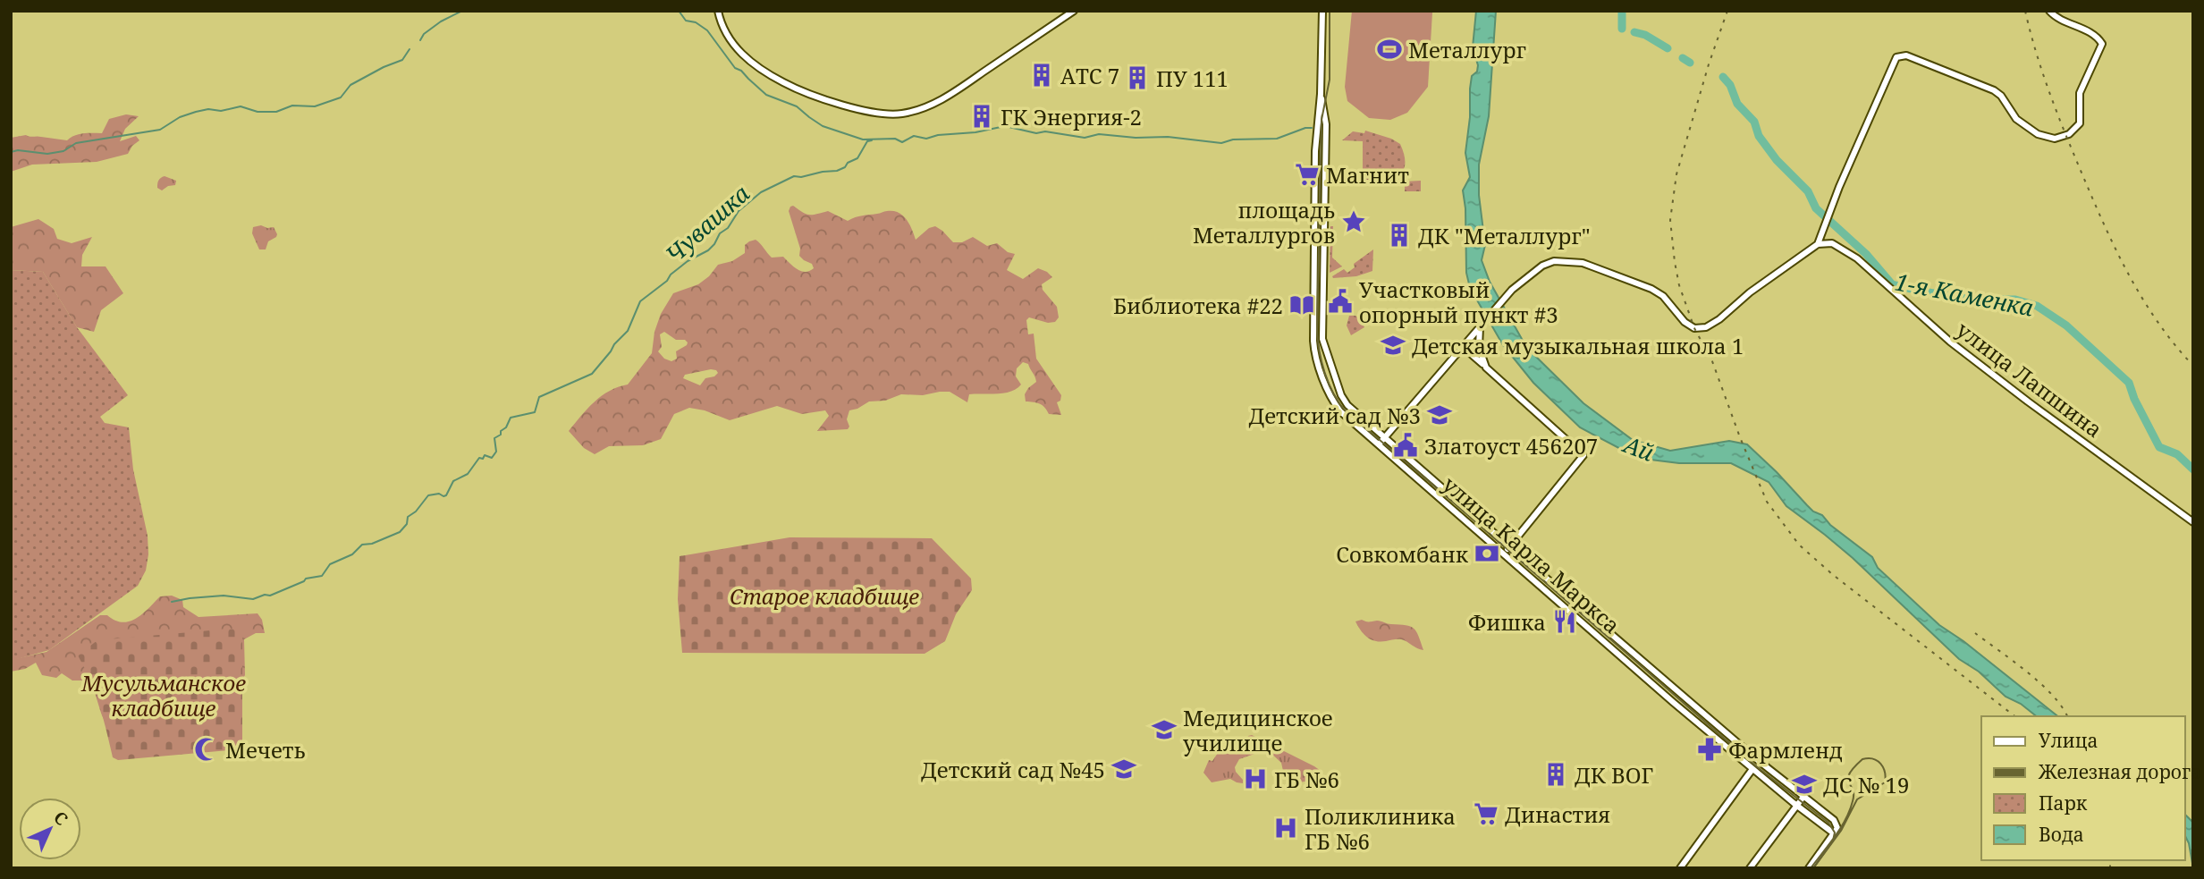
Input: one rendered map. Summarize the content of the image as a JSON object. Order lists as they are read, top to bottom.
{
  "streets": {
    "main road": ["улица Лапшина", "улица Карла Маркса"]
  },
  "water": ["Чувашка", "1-я Каменка", "Ай"],
  "parks": ["Старое кладбище", "Мусульманское кладбище"],
  "places": {
    "sports": ["Металлург"],
    "building": [
      "АТС 7",
      "ПУ 111",
      "ГК Энергия-2",
      "ДК \"Металлург\"",
      "ДК ВОГ"
    ],
    "supermarket": ["Магнит", "Династия"],
    "place": ["площадь Металлургов"],
    "public building": ["Участковый опорный пункт #3", "Златоуст 456207"],
    "library": ["Библиотека #22"],
    "school or university": [
      "Детская музыкальная школа 1",
      "Детский сад №3",
      "Медицинское училище",
      "Детский сад №45",
      "ДС № 19"
    ],
    "bank": ["Совкомбанк"],
    "restaurant": ["Фишка"],
    "mosque": ["Мечеть"],
    "pharmacy": ["Фармленд"],
    "hospital": ["ГБ №6", "Поликлиника ГБ №6"]
  },
  "legend": [
    "Улица",
    "Железная дорога",
    "Парк",
    "Вода"
  ],
  "north": "top right"
}
